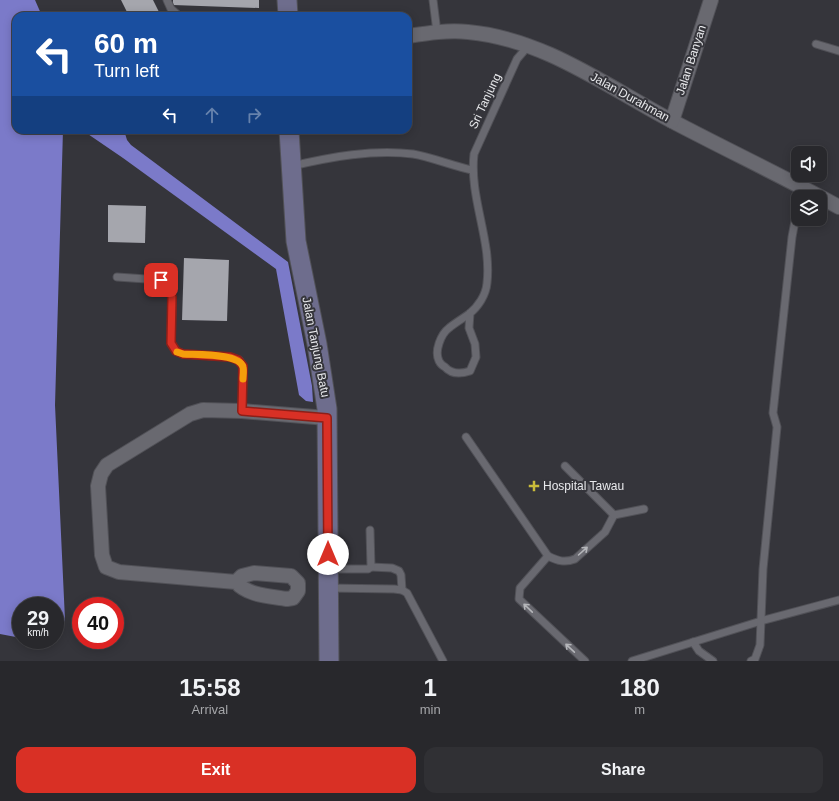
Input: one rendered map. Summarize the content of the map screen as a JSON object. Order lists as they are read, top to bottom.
{
  "streets": {
    "street": ["Jalan Banyan", "Jalan Durahman", "Jalan Tanjung Batu"],
    "lane": ["Sri Tanjung"]
  },
  "crossings": [
    ["Jalan Banyan", "Jalan Durahman"],
    ["Jalan Durahman", "Sri Tanjung"]
  ],
  "places": {
    "health": ["Hospital Tawau"]
  },
  "page": {
    "turn": ["60 m", "Turn left"],
    "speed": "29 km/h",
    "limit": "40",
    "eta": [
      "15:58",
      "Arrival",
      "1",
      "min",
      "180",
      "m"
    ],
    "buttons": ["Exit", "Share"]
  }
}
